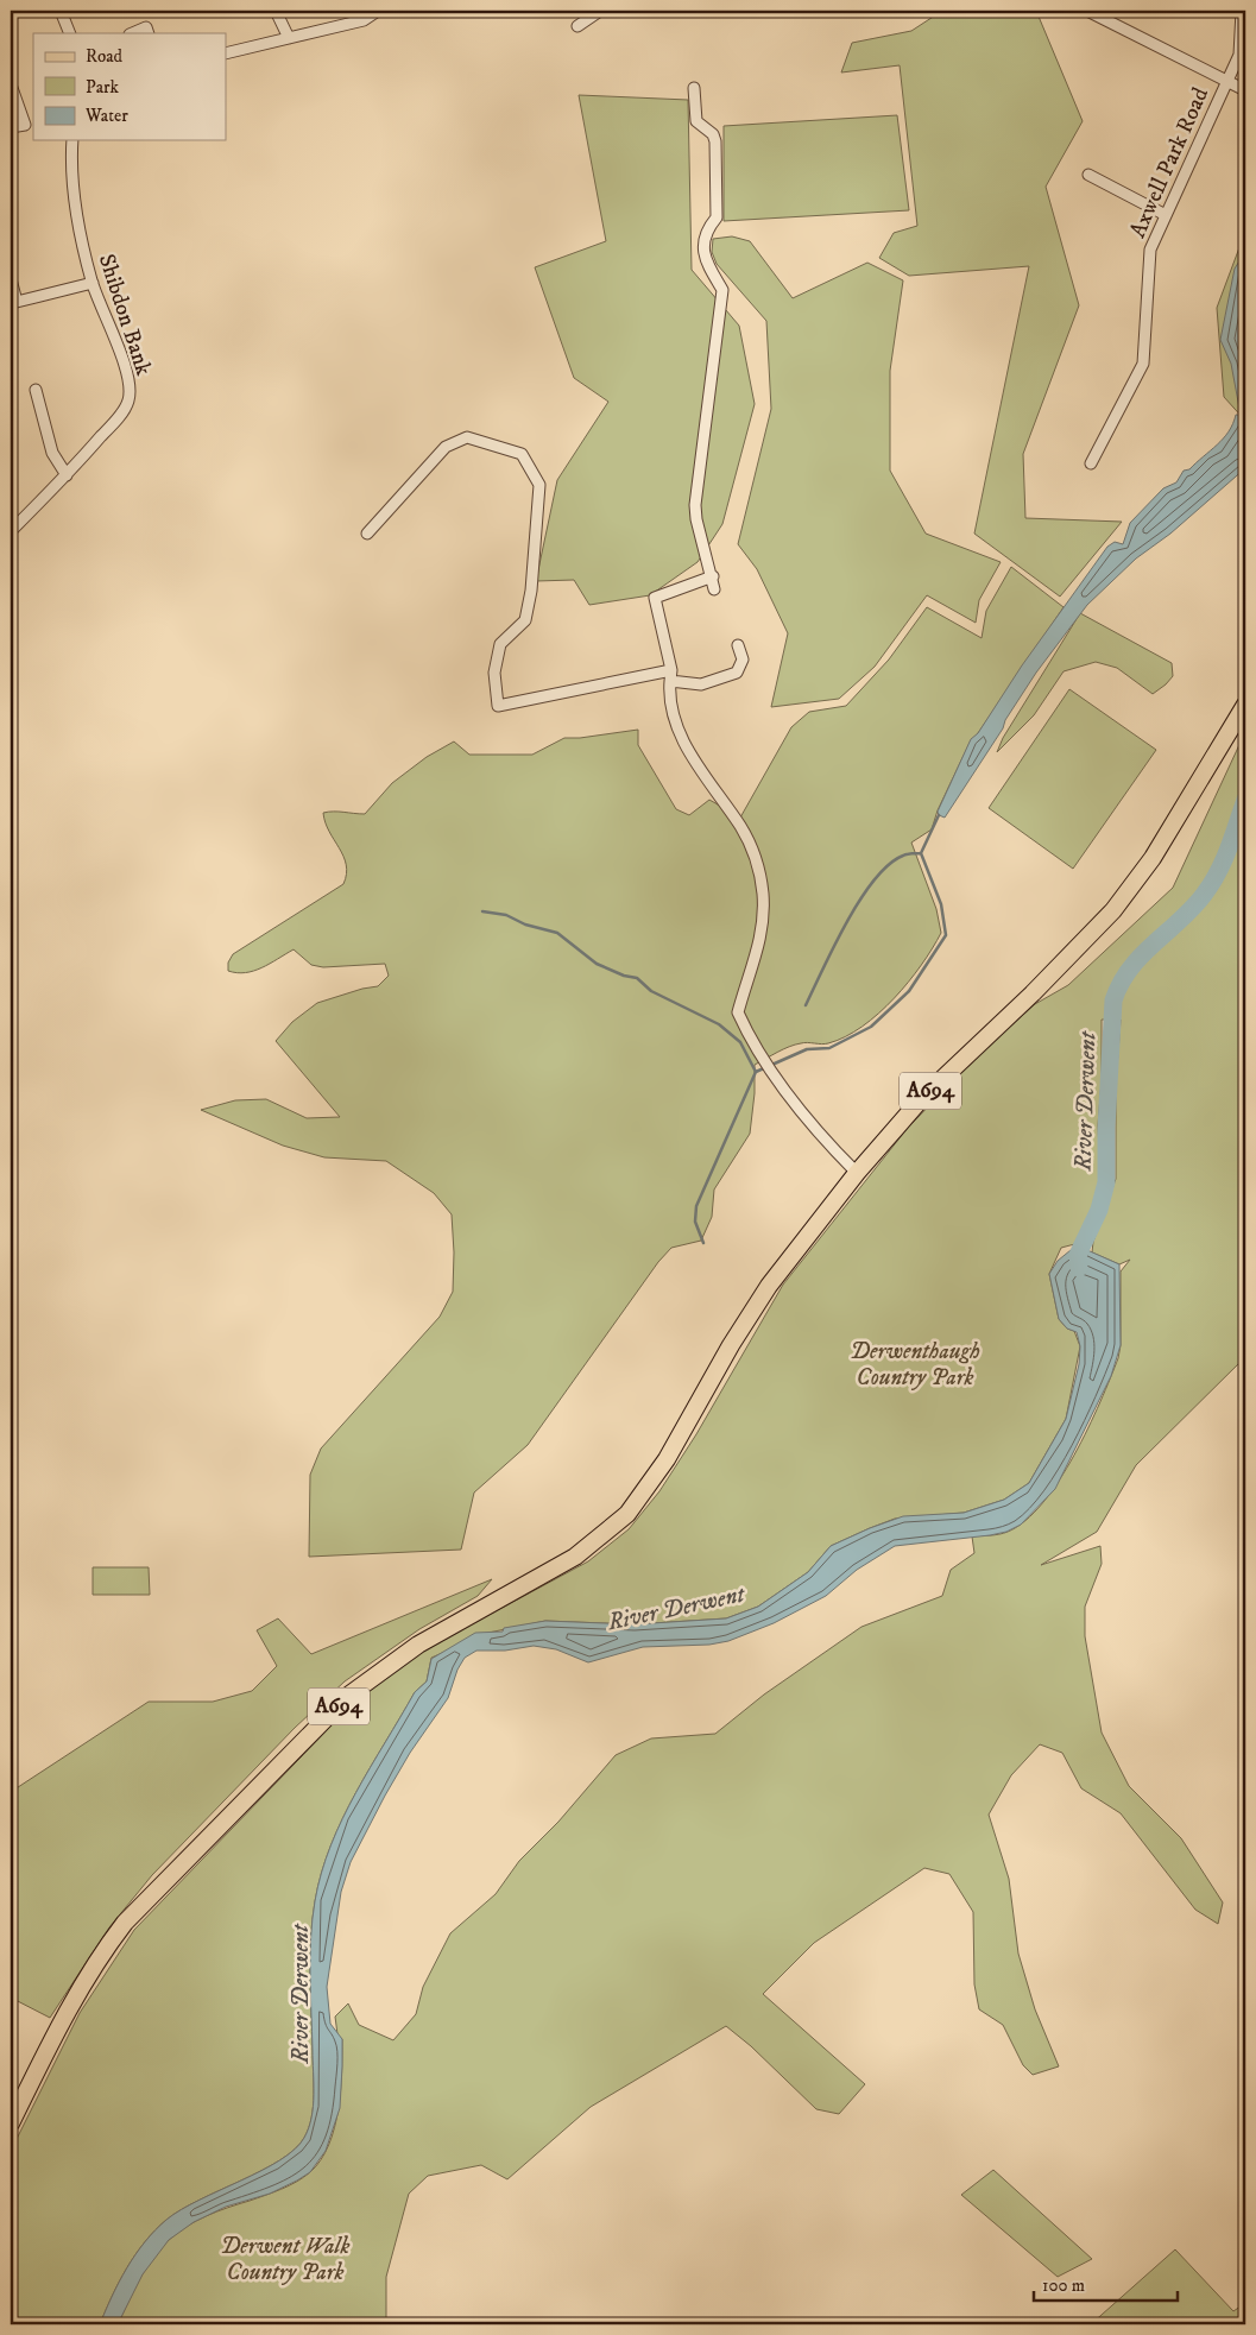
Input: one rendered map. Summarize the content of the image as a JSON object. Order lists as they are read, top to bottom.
{
  "streets": {
    "main road": ["A694"],
    "street": ["Axwell Park Road", "Shibdon Bank"]
  },
  "water": ["River Derwent"],
  "parks": ["Derwenthaugh Country Park", "Derwent Walk Country Park"],
  "legend": ["Road", "Park", "Water"],
  "scale_bar": "100 m"
}
